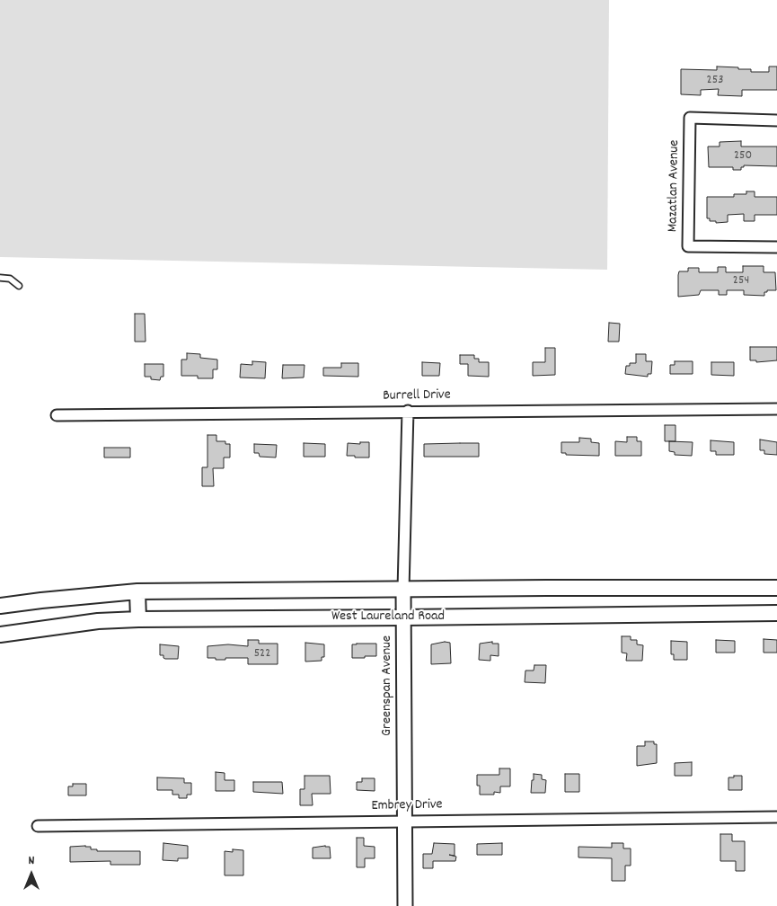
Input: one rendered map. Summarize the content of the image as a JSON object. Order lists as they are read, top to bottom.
{
  "streets": {
    "main road": ["West Laureland Road"],
    "street": [
      "Mazatlan Avenue",
      "Burrell Drive",
      "Greenspan Avenue",
      "Embrey Drive"
    ]
  },
  "crossings": [
    ["Burrell Drive", "Greenspan Avenue"],
    ["West Laureland Road", "Greenspan Avenue"],
    ["Greenspan Avenue", "Embrey Drive"]
  ],
  "house_numbers": [
    "253",
    "250",
    "254",
    "522"
  ],
  "north": "top"
}
